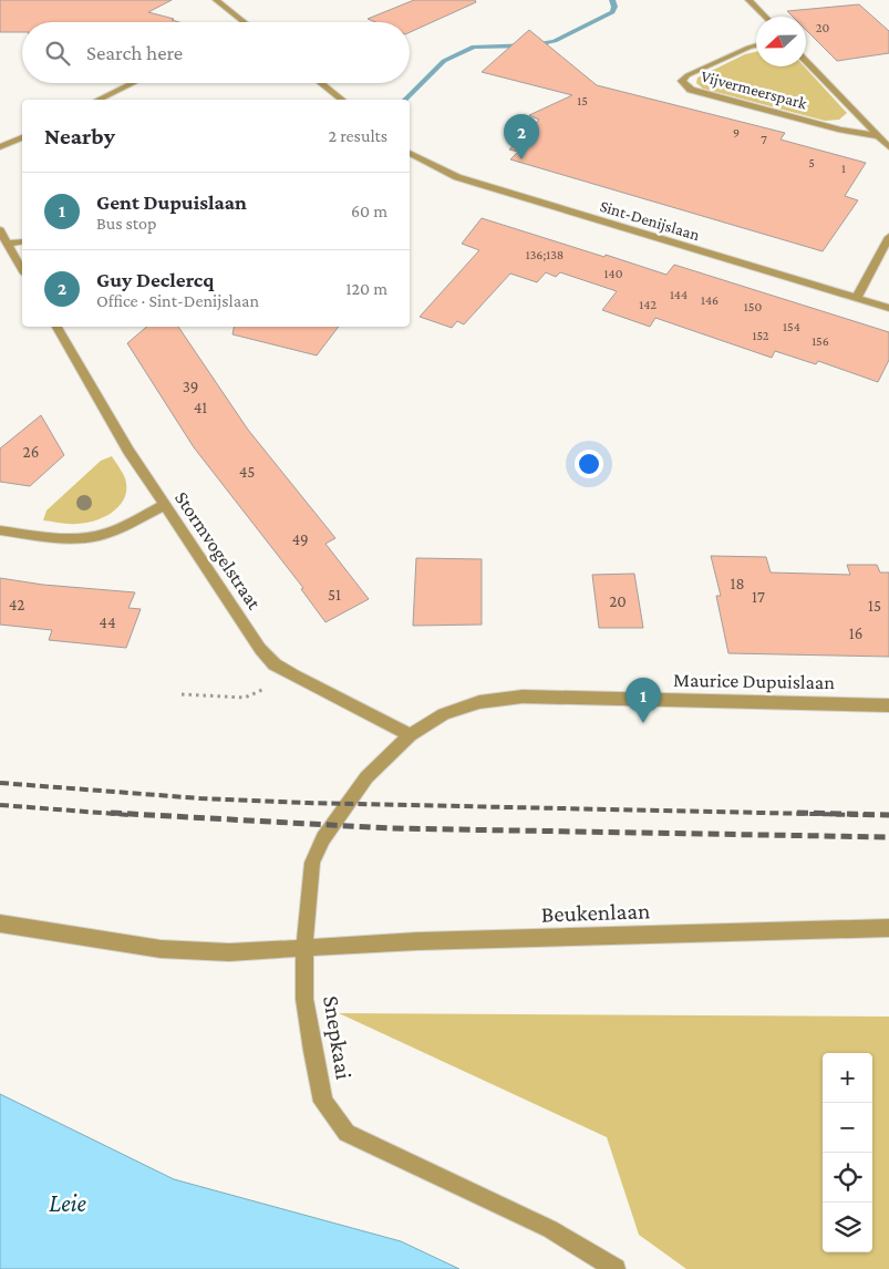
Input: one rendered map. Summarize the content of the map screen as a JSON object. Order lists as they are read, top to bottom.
{
  "streets": {
    "street": [
      "Vijvermeerspark",
      "Sint-Denijslaan",
      "Stormvogelstraat",
      "Maurice Dupuislaan",
      "Beukenlaan",
      "Snepkaai"
    ]
  },
  "crossings": [
    ["Stormvogelstraat", "Maurice Dupuislaan"],
    ["Maurice Dupuislaan", "Beukenlaan"],
    ["Maurice Dupuislaan", "Snepkaai"],
    ["Beukenlaan", "Snepkaai"]
  ],
  "water": ["Leie"],
  "house_numbers": [
    "20",
    "15",
    "9",
    "7",
    "5",
    "1",
    "136;138",
    "140",
    "144",
    "146",
    "142",
    "150",
    "154",
    "152",
    "156",
    "39",
    "41",
    "26",
    "45",
    "49",
    "18",
    "51",
    "17",
    "20",
    "42",
    "15",
    "44",
    "16"
  ],
  "north": "left",
  "page": {
    "search": "Search here",
    "heading": ["Nearby", "2 results"],
    "pins": ["2", "1"],
    "list": [
      {
        "mark": "1",
        "name": "Gent Dupuislaan",
        "note": "Bus stop",
        "value": "60 m"
      },
      {
        "mark": "2",
        "name": "Guy Declercq",
        "note": "Office · Sint-Denijslaan",
        "value": "120 m"
      }
    ],
    "map_buttons": ["+", "−"]
  }
}
